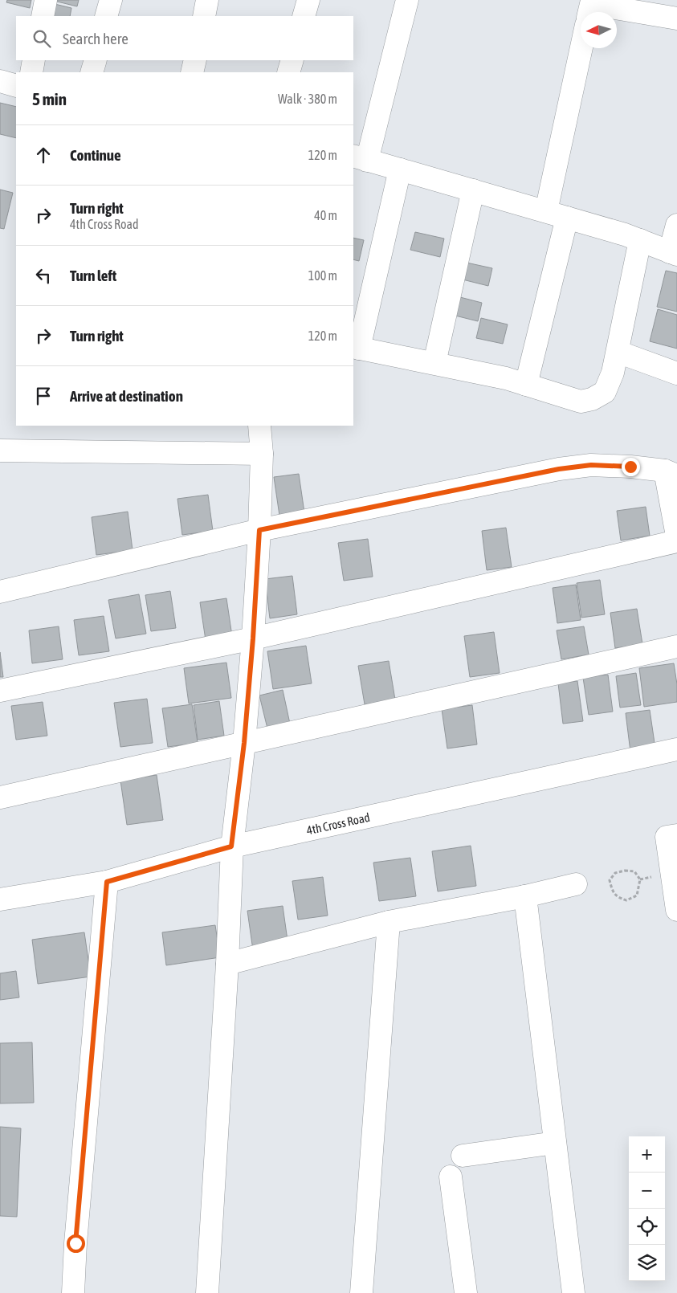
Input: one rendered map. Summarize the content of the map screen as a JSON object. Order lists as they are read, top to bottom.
{
  "streets": {
    "street": ["4th Cross Road"]
  },
  "north": "left",
  "page": {
    "search": "Search here",
    "heading": ["5 min", "Walk · 380 m"],
    "list": [
      ["Continue", "120 m"],
      ["Turn right", "4th Cross Road", "40 m"],
      ["Turn left", "100 m"],
      ["Turn right", "120 m"],
      "Arrive at destination"
    ],
    "map_buttons": ["+", "−"]
  }
}
